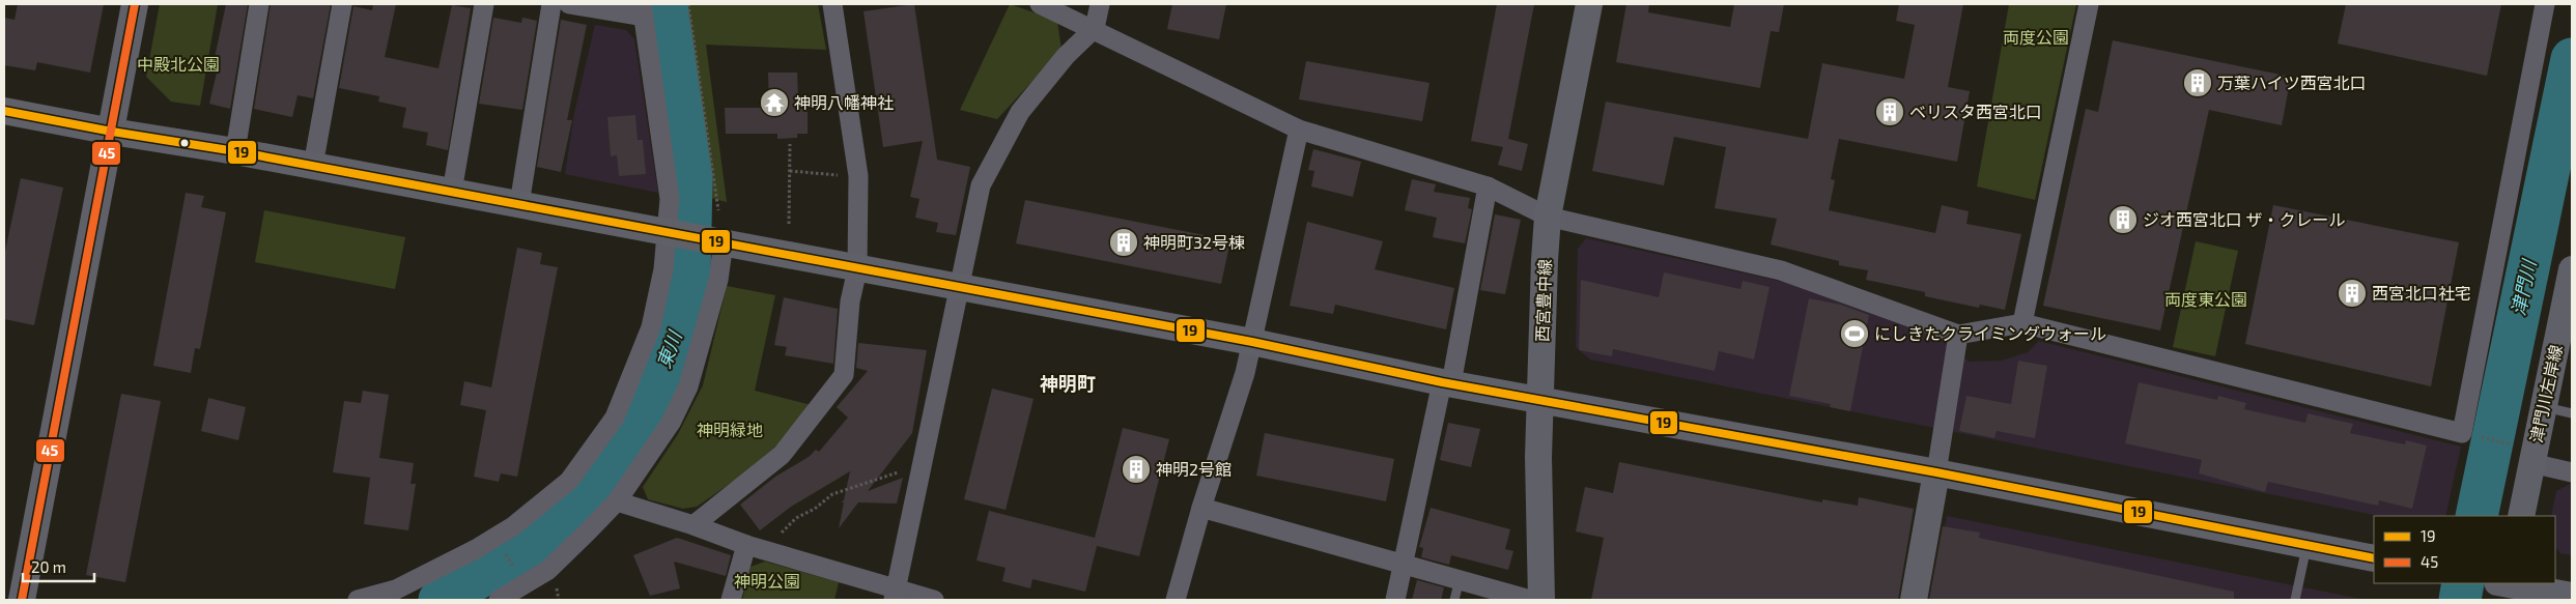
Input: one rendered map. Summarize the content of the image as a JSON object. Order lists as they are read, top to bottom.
{
  "streets": {
    "street": ["西宮豊中線", "津門川左岸線"]
  },
  "districts": ["神明町"],
  "water": ["津門川", "東川"],
  "parks": [
    "両度公園",
    "中殿北公園",
    "両度東公園",
    "神明緑地",
    "神明公園"
  ],
  "places": {
    "building": [
      "万葉ハイツ西宮北口",
      "ベリスタ西宮北口",
      "ジオ西宮北口 ザ・クレール",
      "神明町32号棟",
      "西宮北口社宅",
      "神明2号館"
    ],
    "temple": ["神明八幡神社"],
    "sports": ["にしきたクライミングウォール"]
  },
  "lines": ["transit line 45", "transit line 19"],
  "legend": ["19", "45"],
  "scale_bar": "20 m"
}
